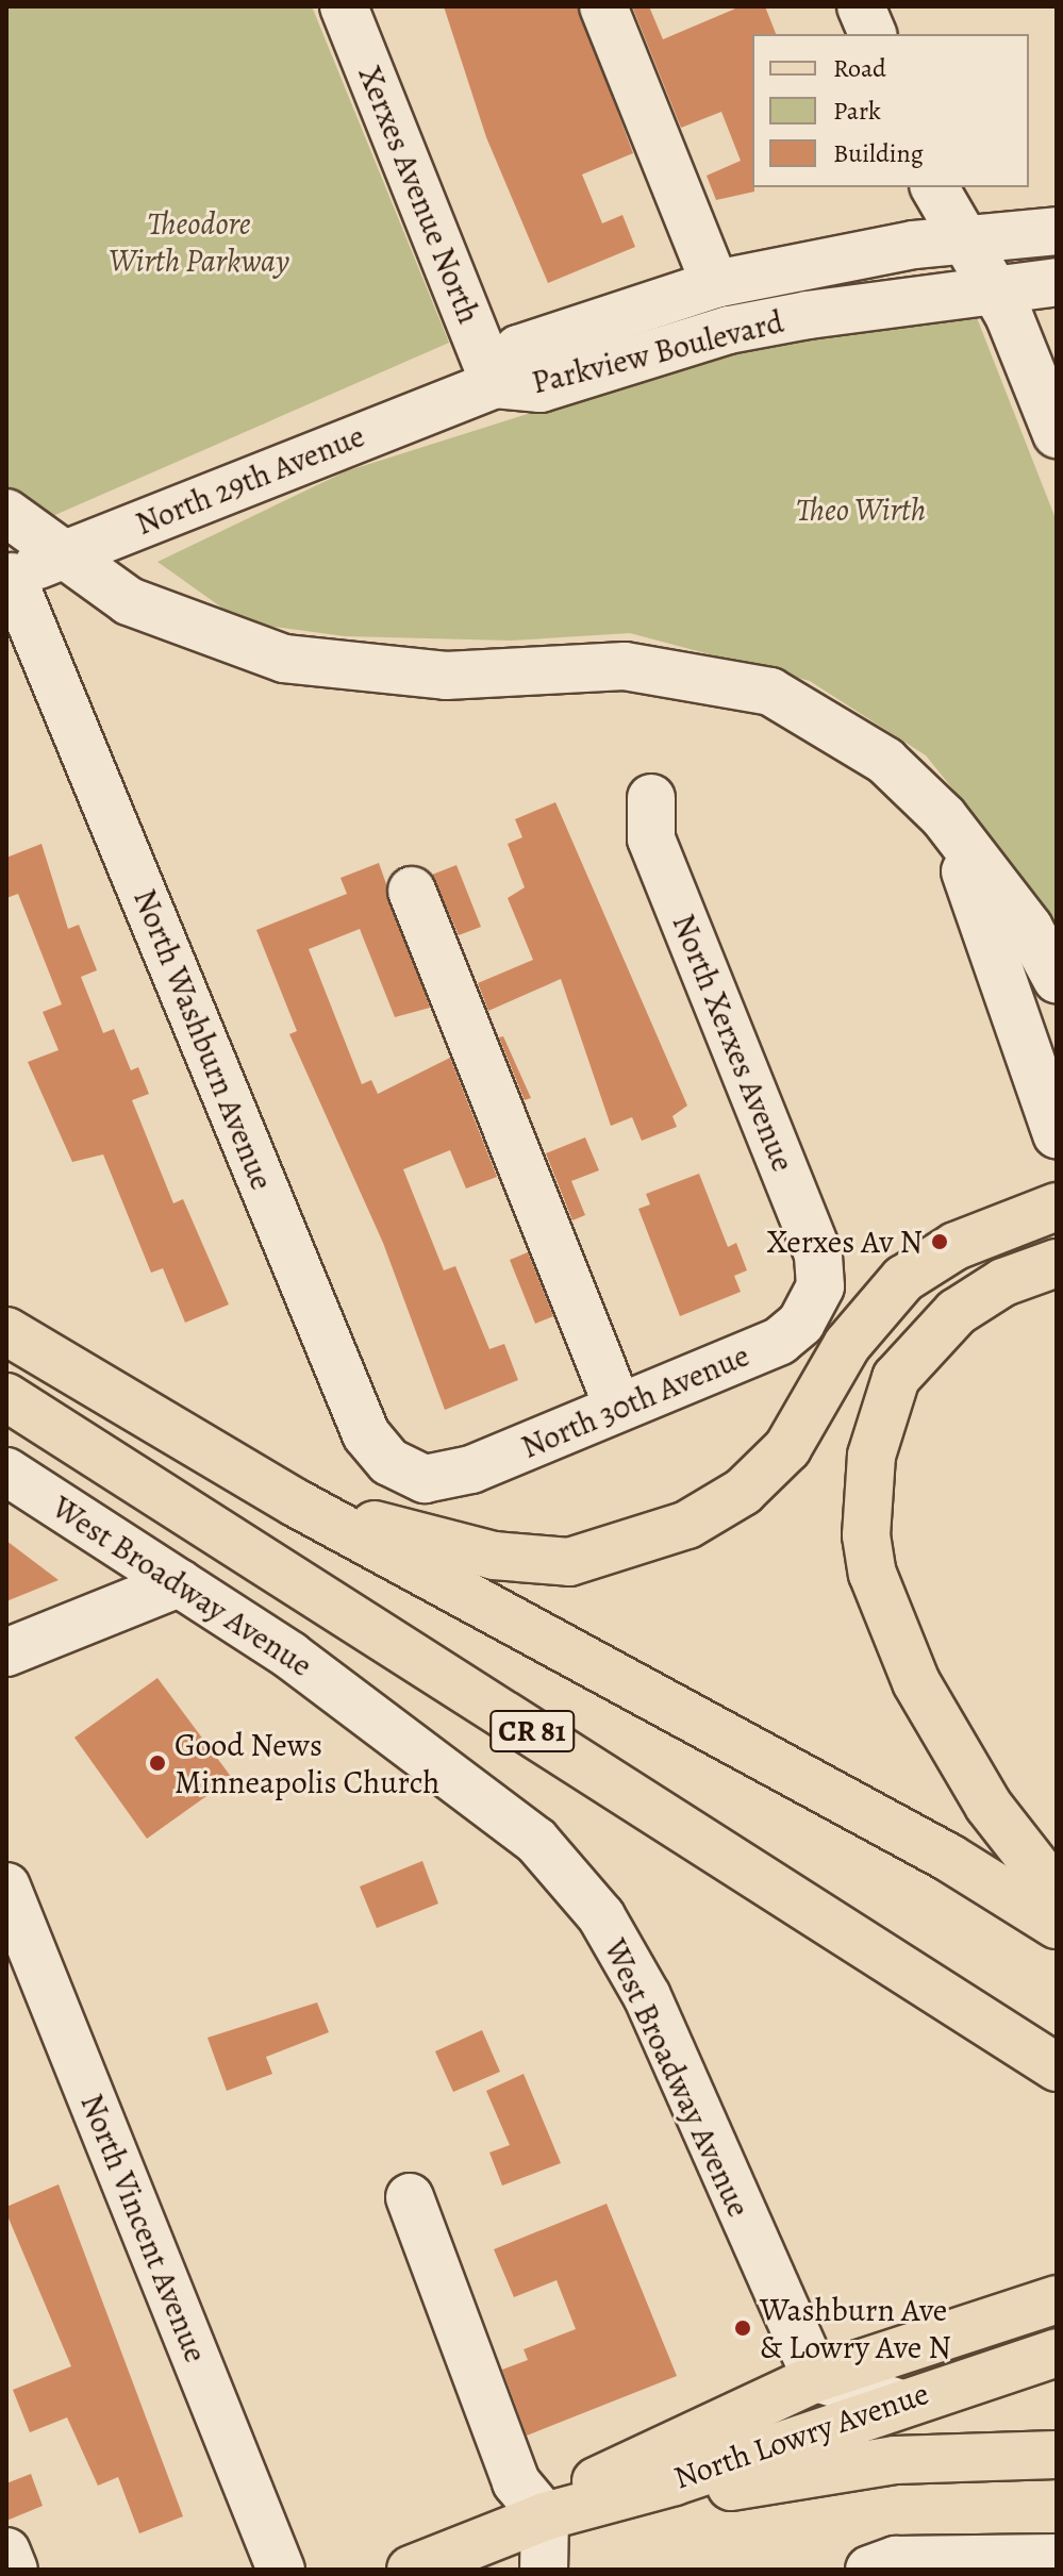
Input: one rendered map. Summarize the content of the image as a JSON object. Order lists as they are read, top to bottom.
{
  "streets": {
    "main road": ["West Broadway Avenue", "CR 81", "North Lowry Avenue"],
    "street": [
      "Xerxes Avenue North",
      "Parkview Boulevard",
      "North 29th Avenue",
      "North Washburn Avenue",
      "North Xerxes Avenue",
      "North 30th Avenue",
      "North Vincent Avenue"
    ]
  },
  "crossings": [
    ["Xerxes Avenue North", "Parkview Boulevard"],
    ["Xerxes Avenue North", "North 29th Avenue"],
    ["Parkview Boulevard", "North 29th Avenue"],
    ["North 29th Avenue", "North Washburn Avenue"],
    ["North Washburn Avenue", "North 30th Avenue"],
    ["North Xerxes Avenue", "North 30th Avenue"],
    ["West Broadway Avenue", "North Lowry Avenue"]
  ],
  "parks": ["Theodore Wirth Parkway", "Theo Wirth"],
  "places": ["Xerxes Av N", "Good News Minneapolis Church", "Washburn Ave & Lowry Ave N"],
  "legend": ["Road", "Park", "Building"]
}
